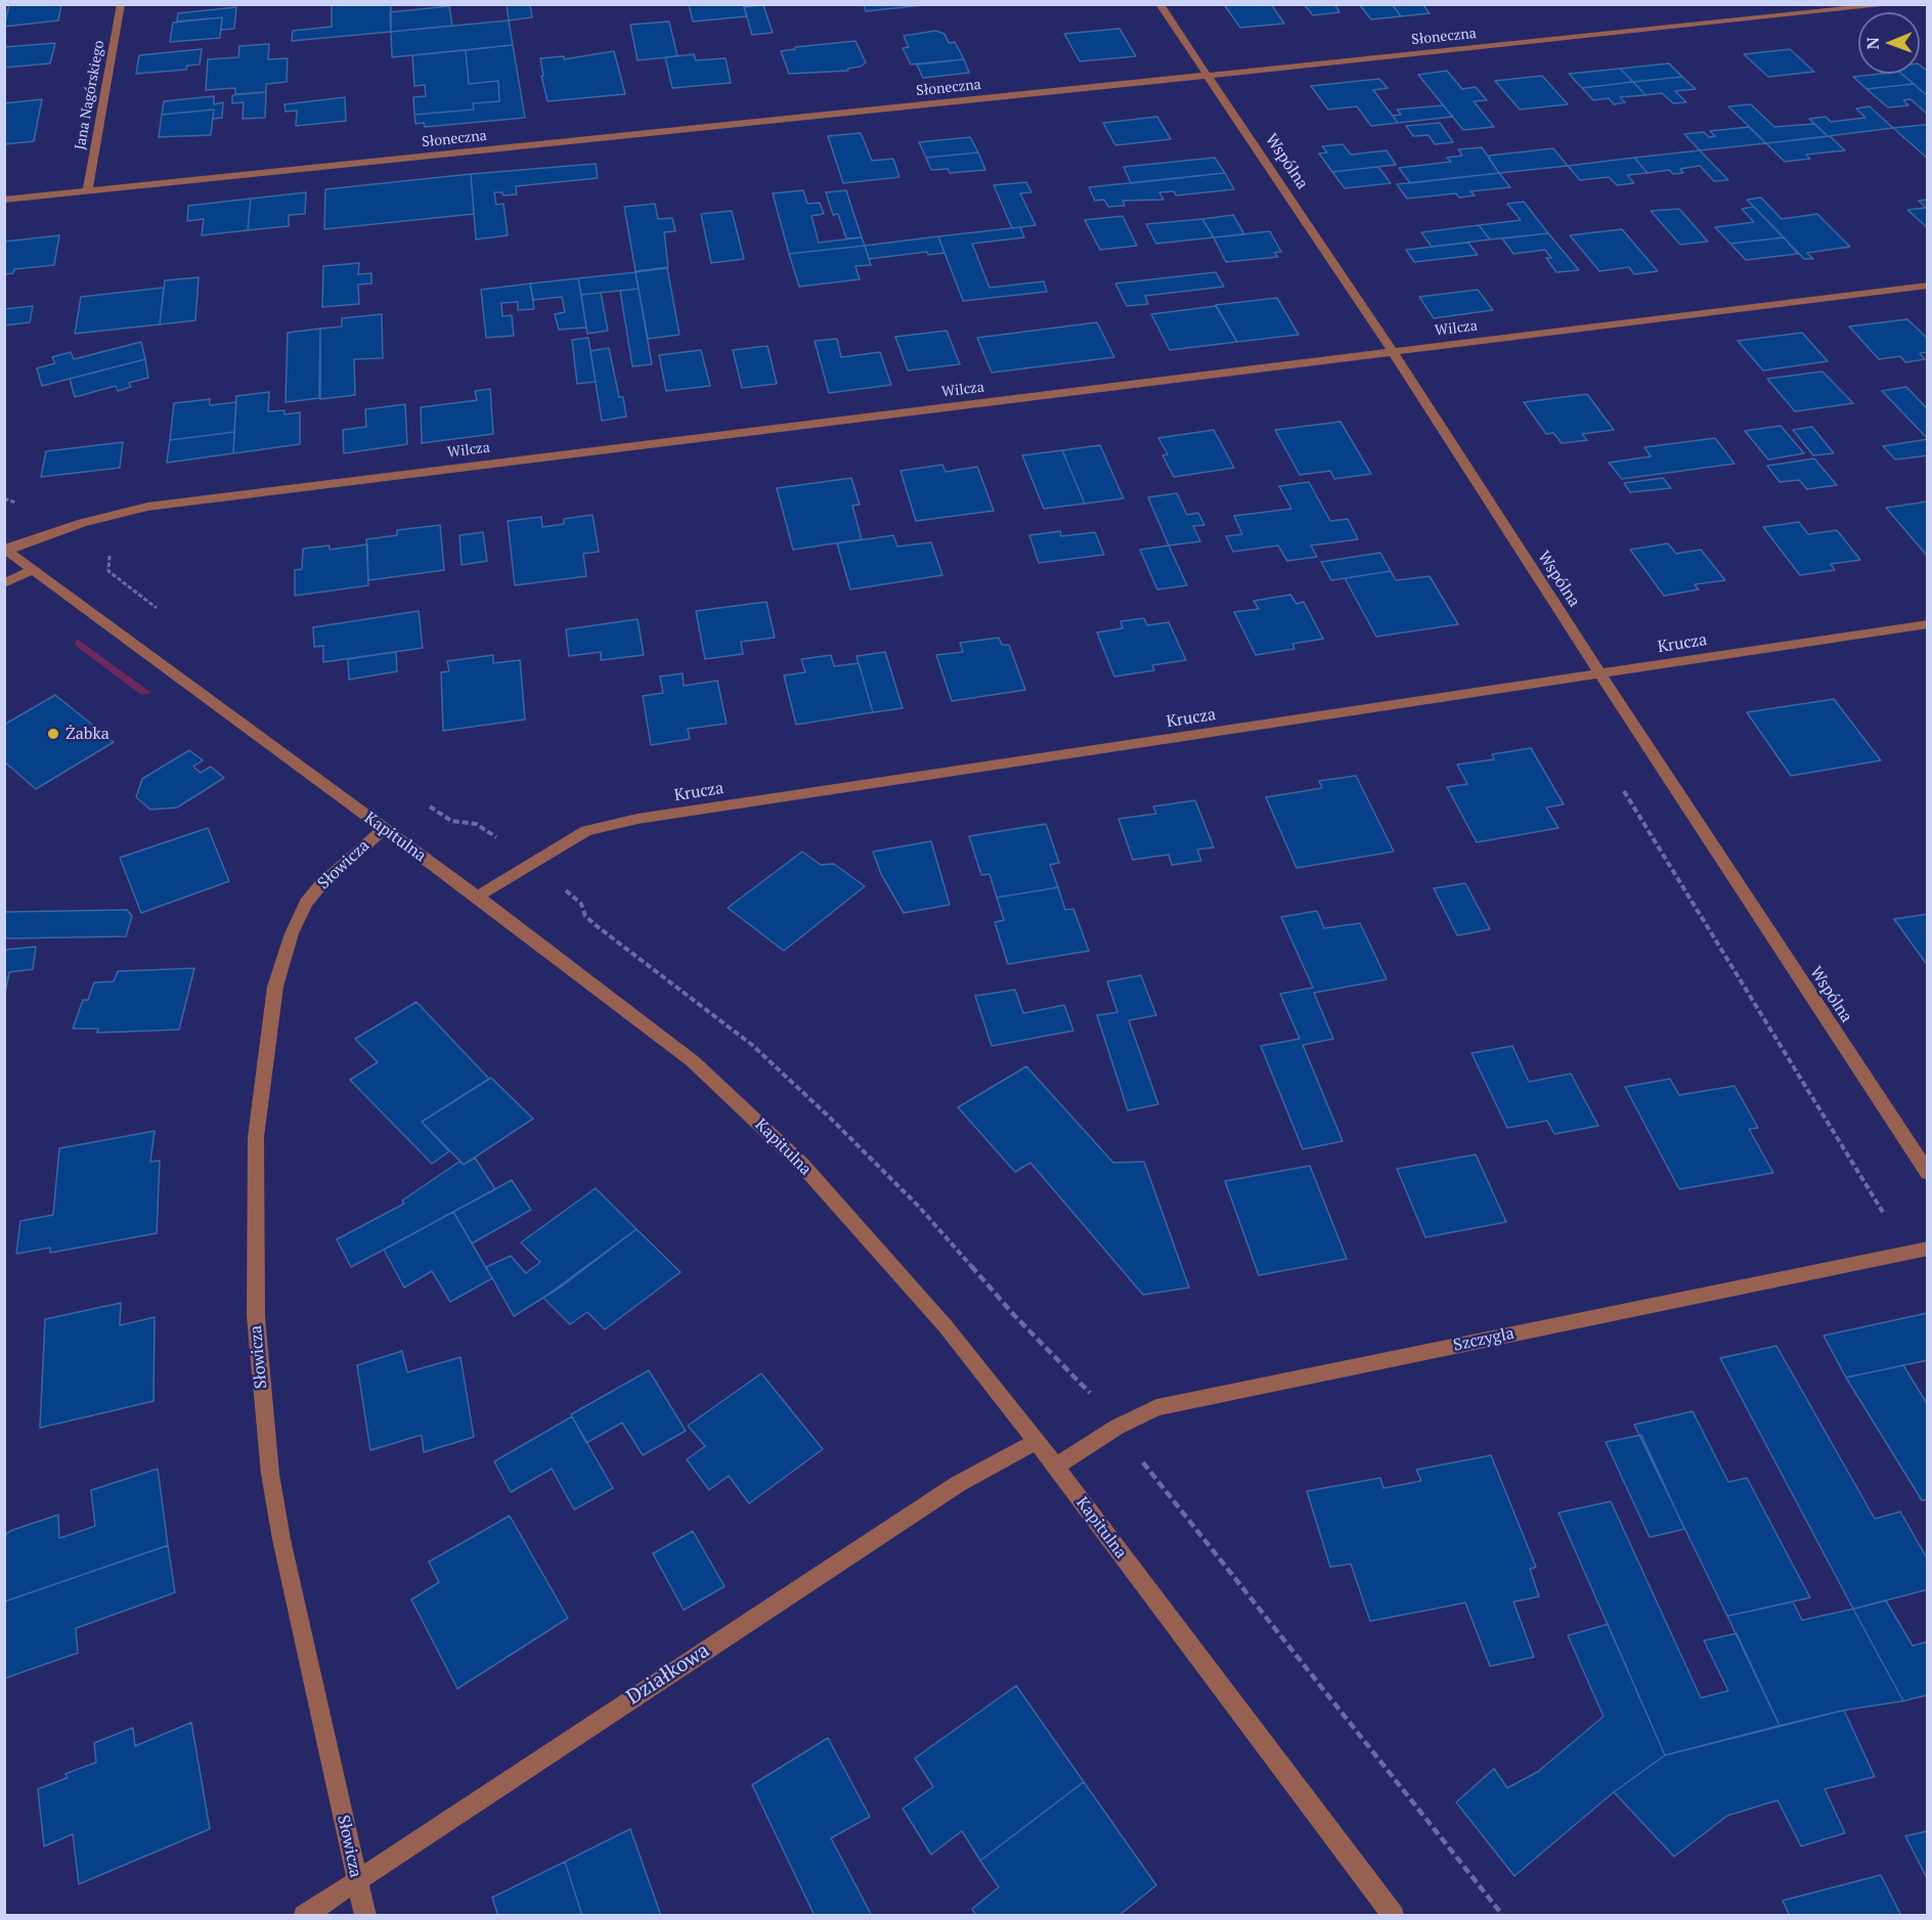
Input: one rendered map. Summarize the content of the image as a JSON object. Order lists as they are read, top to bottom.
{
  "streets": {
    "street": [
      "Słoneczna",
      "Jana Nagórskiego",
      "Wspólna",
      "Wilcza",
      "Krucza",
      "Kapitulna",
      "Słowicza",
      "Szczygla",
      "Działkowa"
    ]
  },
  "crossings": [
    ["Słoneczna", "Jana Nagórskiego"],
    ["Słoneczna", "Wspólna"],
    ["Wspólna", "Wilcza"],
    ["Wspólna", "Krucza"],
    ["Wilcza", "Kapitulna"],
    ["Krucza", "Kapitulna"],
    ["Kapitulna", "Słowicza"],
    ["Kapitulna", "Szczygla"],
    ["Kapitulna", "Działkowa"],
    ["Słowicza", "Działkowa"]
  ],
  "places": ["Żabka"],
  "north": "left"
}
